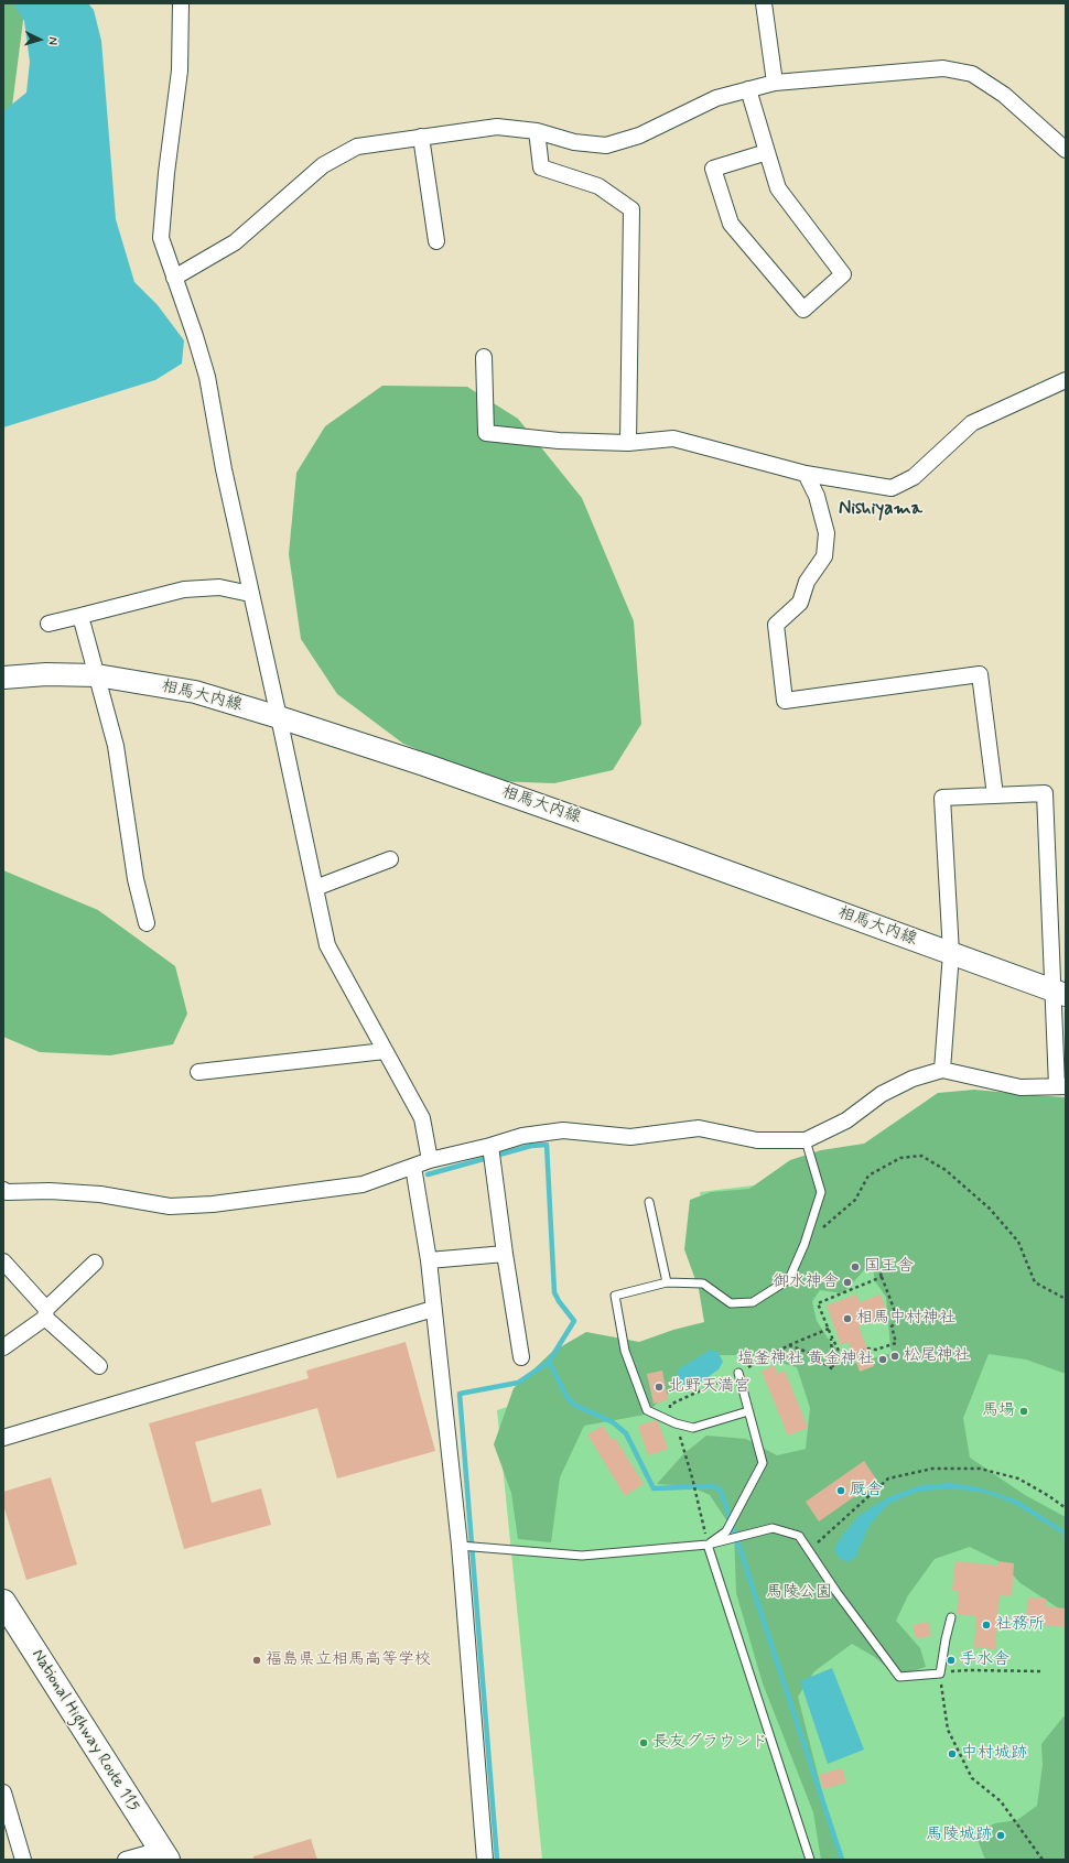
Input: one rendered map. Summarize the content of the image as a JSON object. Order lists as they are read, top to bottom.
{
  "streets": {
    "highway": ["National Highway Route 115"],
    "main road": ["相馬大内線"]
  },
  "districts": ["Nishiyama"],
  "parks": ["馬陵公園"],
  "places": [
    "国王舎",
    "御水神舎",
    "相馬中村神社",
    "松尾神社",
    "塩釜神社 黄金神社",
    "北野天満宮",
    "馬場",
    "厩舎",
    "社務所",
    "福島県立相馬高等学校",
    "手水舎",
    "長友グラウンド",
    "中村城跡",
    "馬陵城跡"
  ],
  "north": "right"
}
